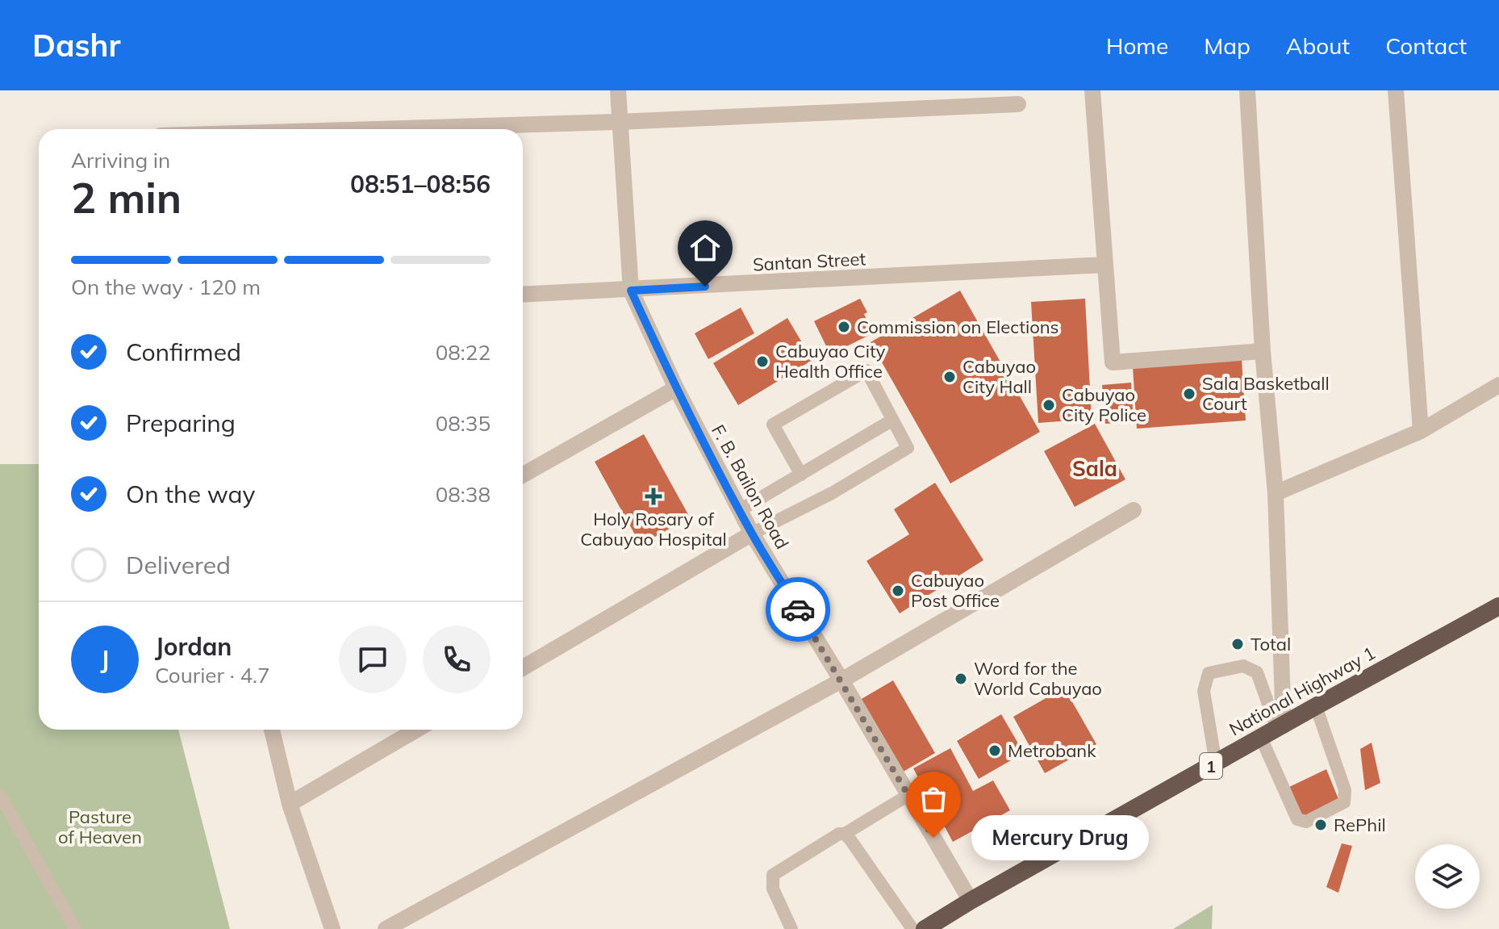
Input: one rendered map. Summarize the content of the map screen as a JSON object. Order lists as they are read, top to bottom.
{
  "streets": {
    "highway": ["National Highway 1", "1"],
    "street": ["Santan Street", "F. B. Bailon Road"]
  },
  "crossings": [
    ["Santan Street", "F. B. Bailon Road"],
    ["F. B. Bailon Road", "National Highway 1"]
  ],
  "districts": ["Sala"],
  "parks": ["Pasture of Heaven"],
  "places": {
    "other": [
      "Commission on Elections",
      "Cabuyao City Health Office",
      "Cabuyao City Hall",
      "Sala Basketball Court",
      "Cabuyao City Police",
      "Cabuyao Post Office",
      "Total",
      "Word for the World Cabuyao",
      "Metrobank",
      "RePhil",
      "Mercury Drug"
    ],
    "health": ["Holy Rosary of Cabuyao Hospital"]
  },
  "page": {
    "header": "Dashr",
    "nav": [
      "Home",
      "Map",
      "About",
      "Contact"
    ],
    "heading": ["2 min", "Arriving in", "08:51–08:56"],
    "panel": ["Jordan", "Courier · 4.7"],
    "bar": "On the way · 120 m",
    "list": [
      ["Confirmed", "08:22"],
      ["Preparing", "08:35"],
      ["On the way", "08:38"],
      "Delivered"
    ],
    "round": "J",
    "bubble": "Mercury Drug"
  }
}
